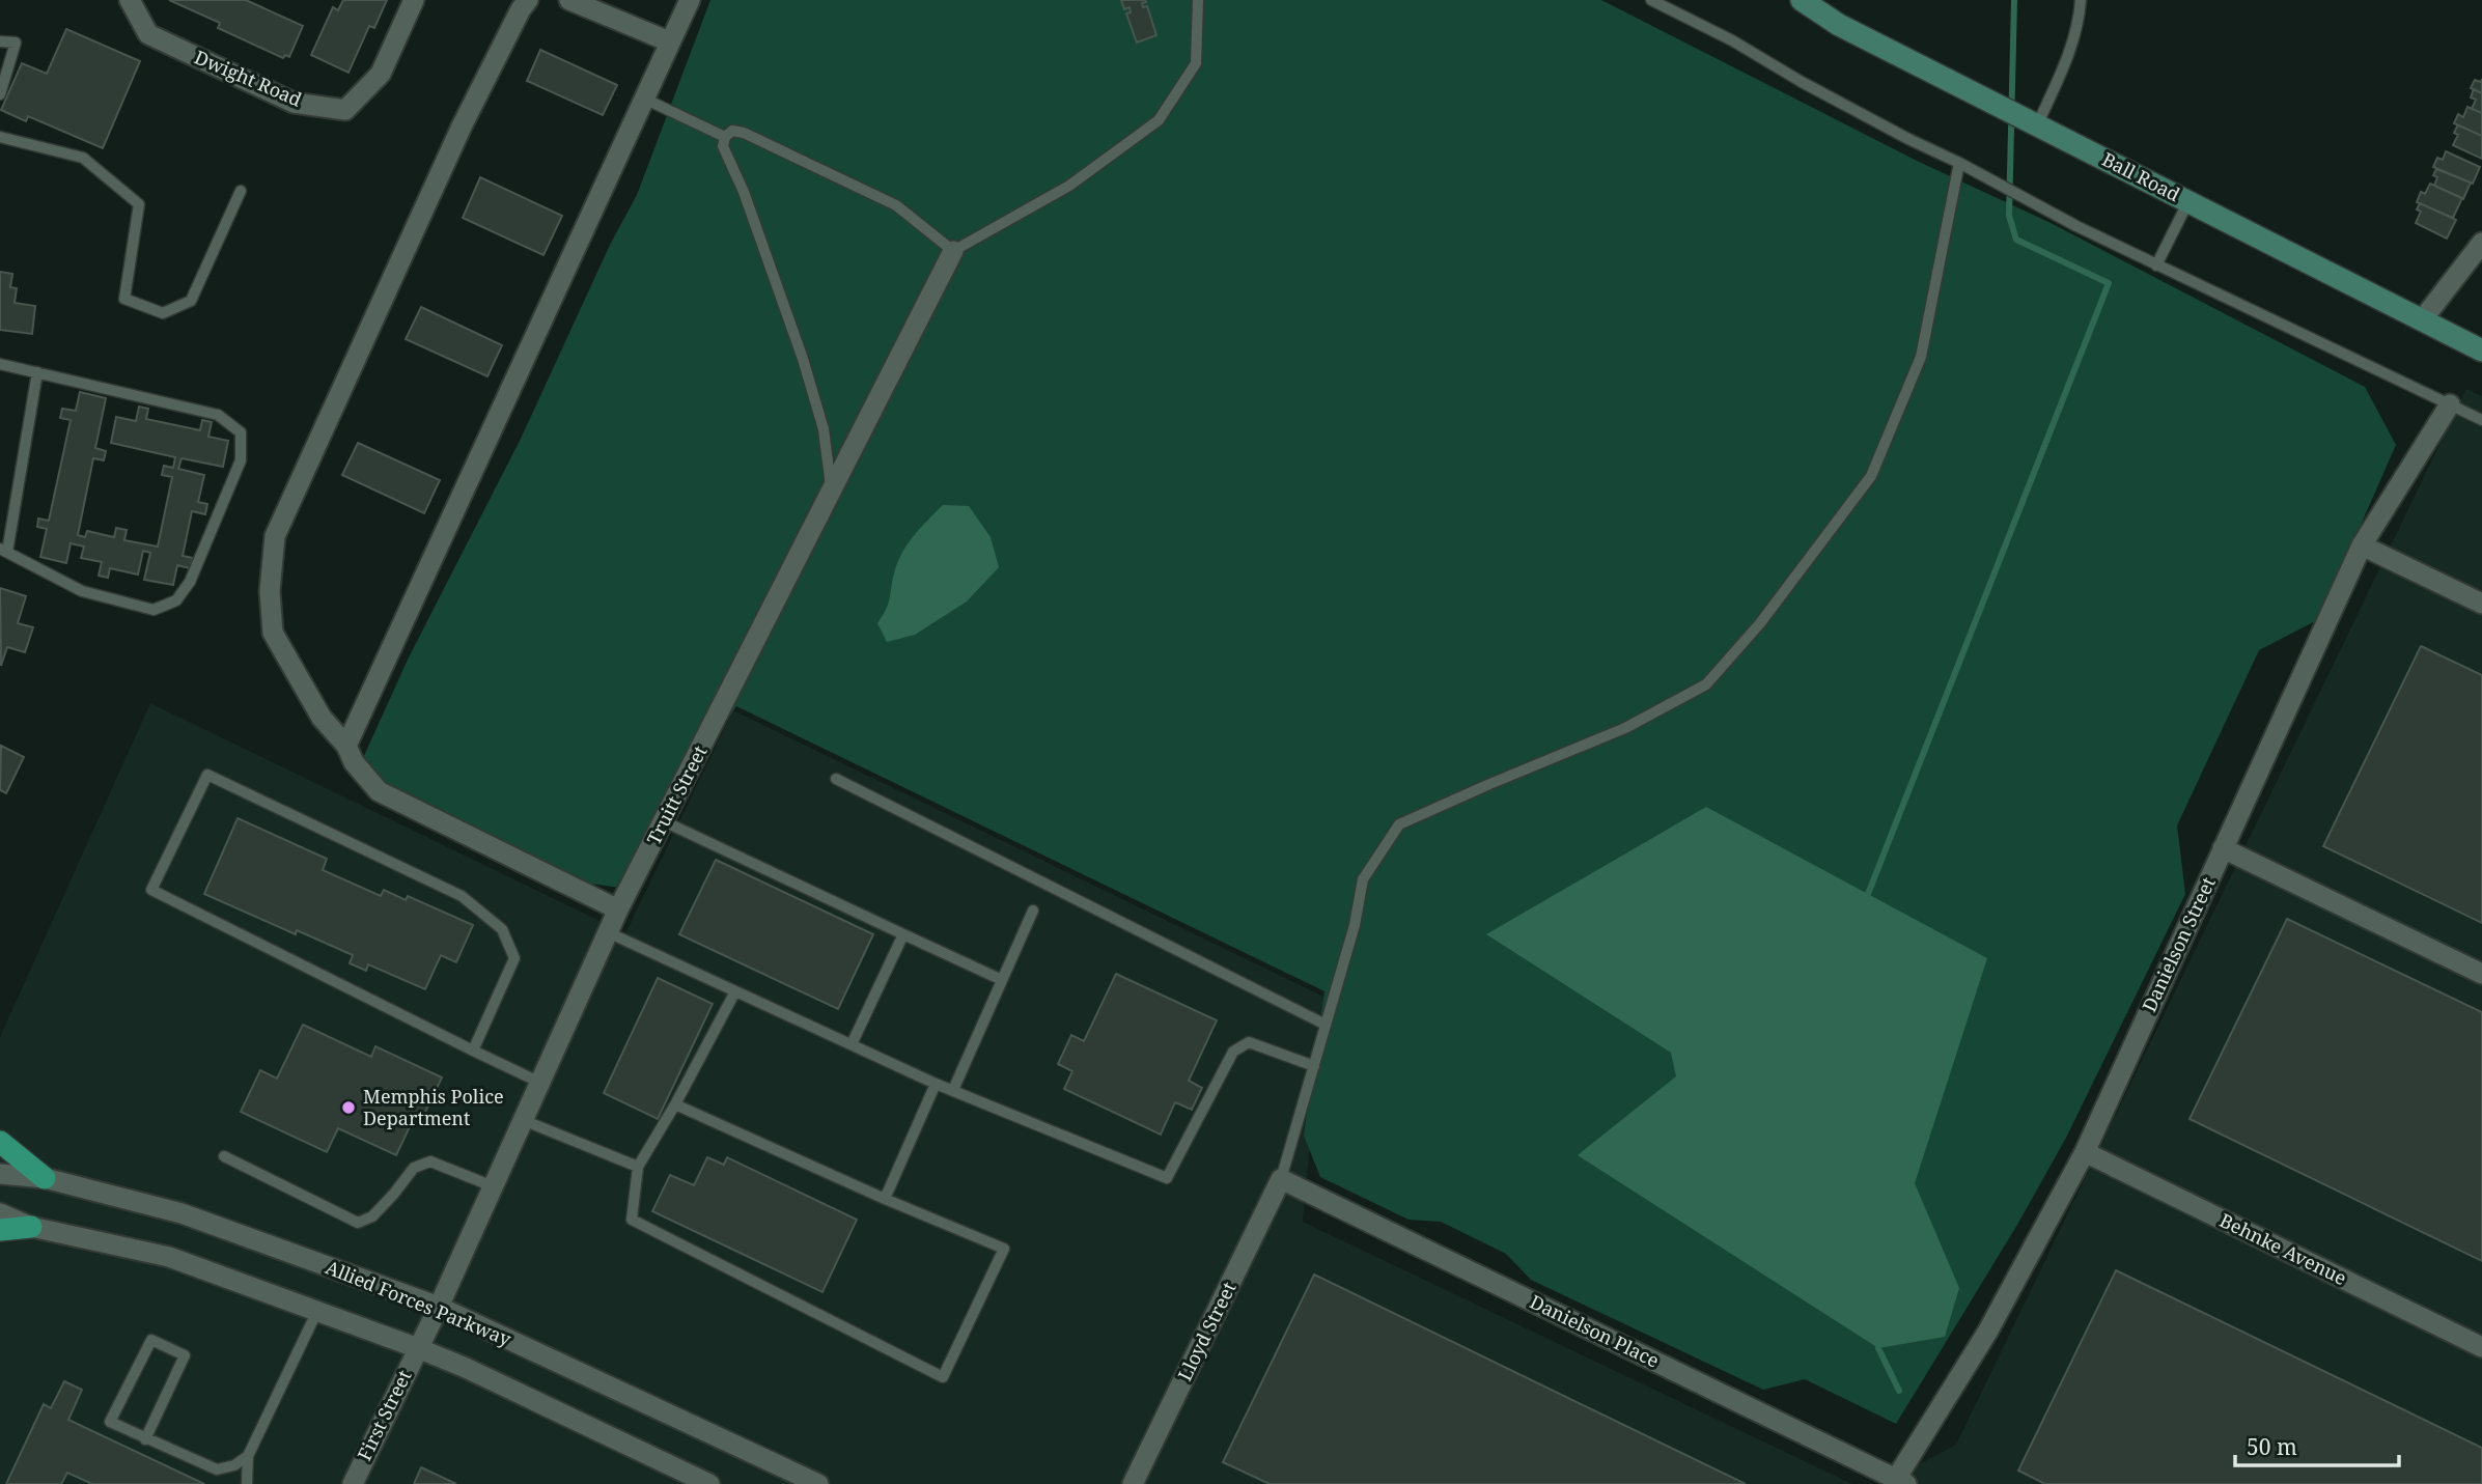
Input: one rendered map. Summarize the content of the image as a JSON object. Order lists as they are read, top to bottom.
{
  "streets": {
    "main road": ["Ball Road"],
    "street": [
      "Dwight Road",
      "Truitt Street",
      "Danielson Street",
      "Behnke Avenue",
      "Allied Forces Parkway",
      "Lloyd Street",
      "Danielson Place",
      "First Street"
    ]
  },
  "crossings": [
    ["Truitt Street", "Allied Forces Parkway"],
    ["Truitt Street", "First Street"],
    ["Danielson Street", "Behnke Avenue"],
    ["Danielson Street", "Danielson Place"],
    ["Lloyd Street", "Danielson Place"]
  ],
  "places": ["Memphis Police Department"],
  "scale_bar": "50 m"
}
